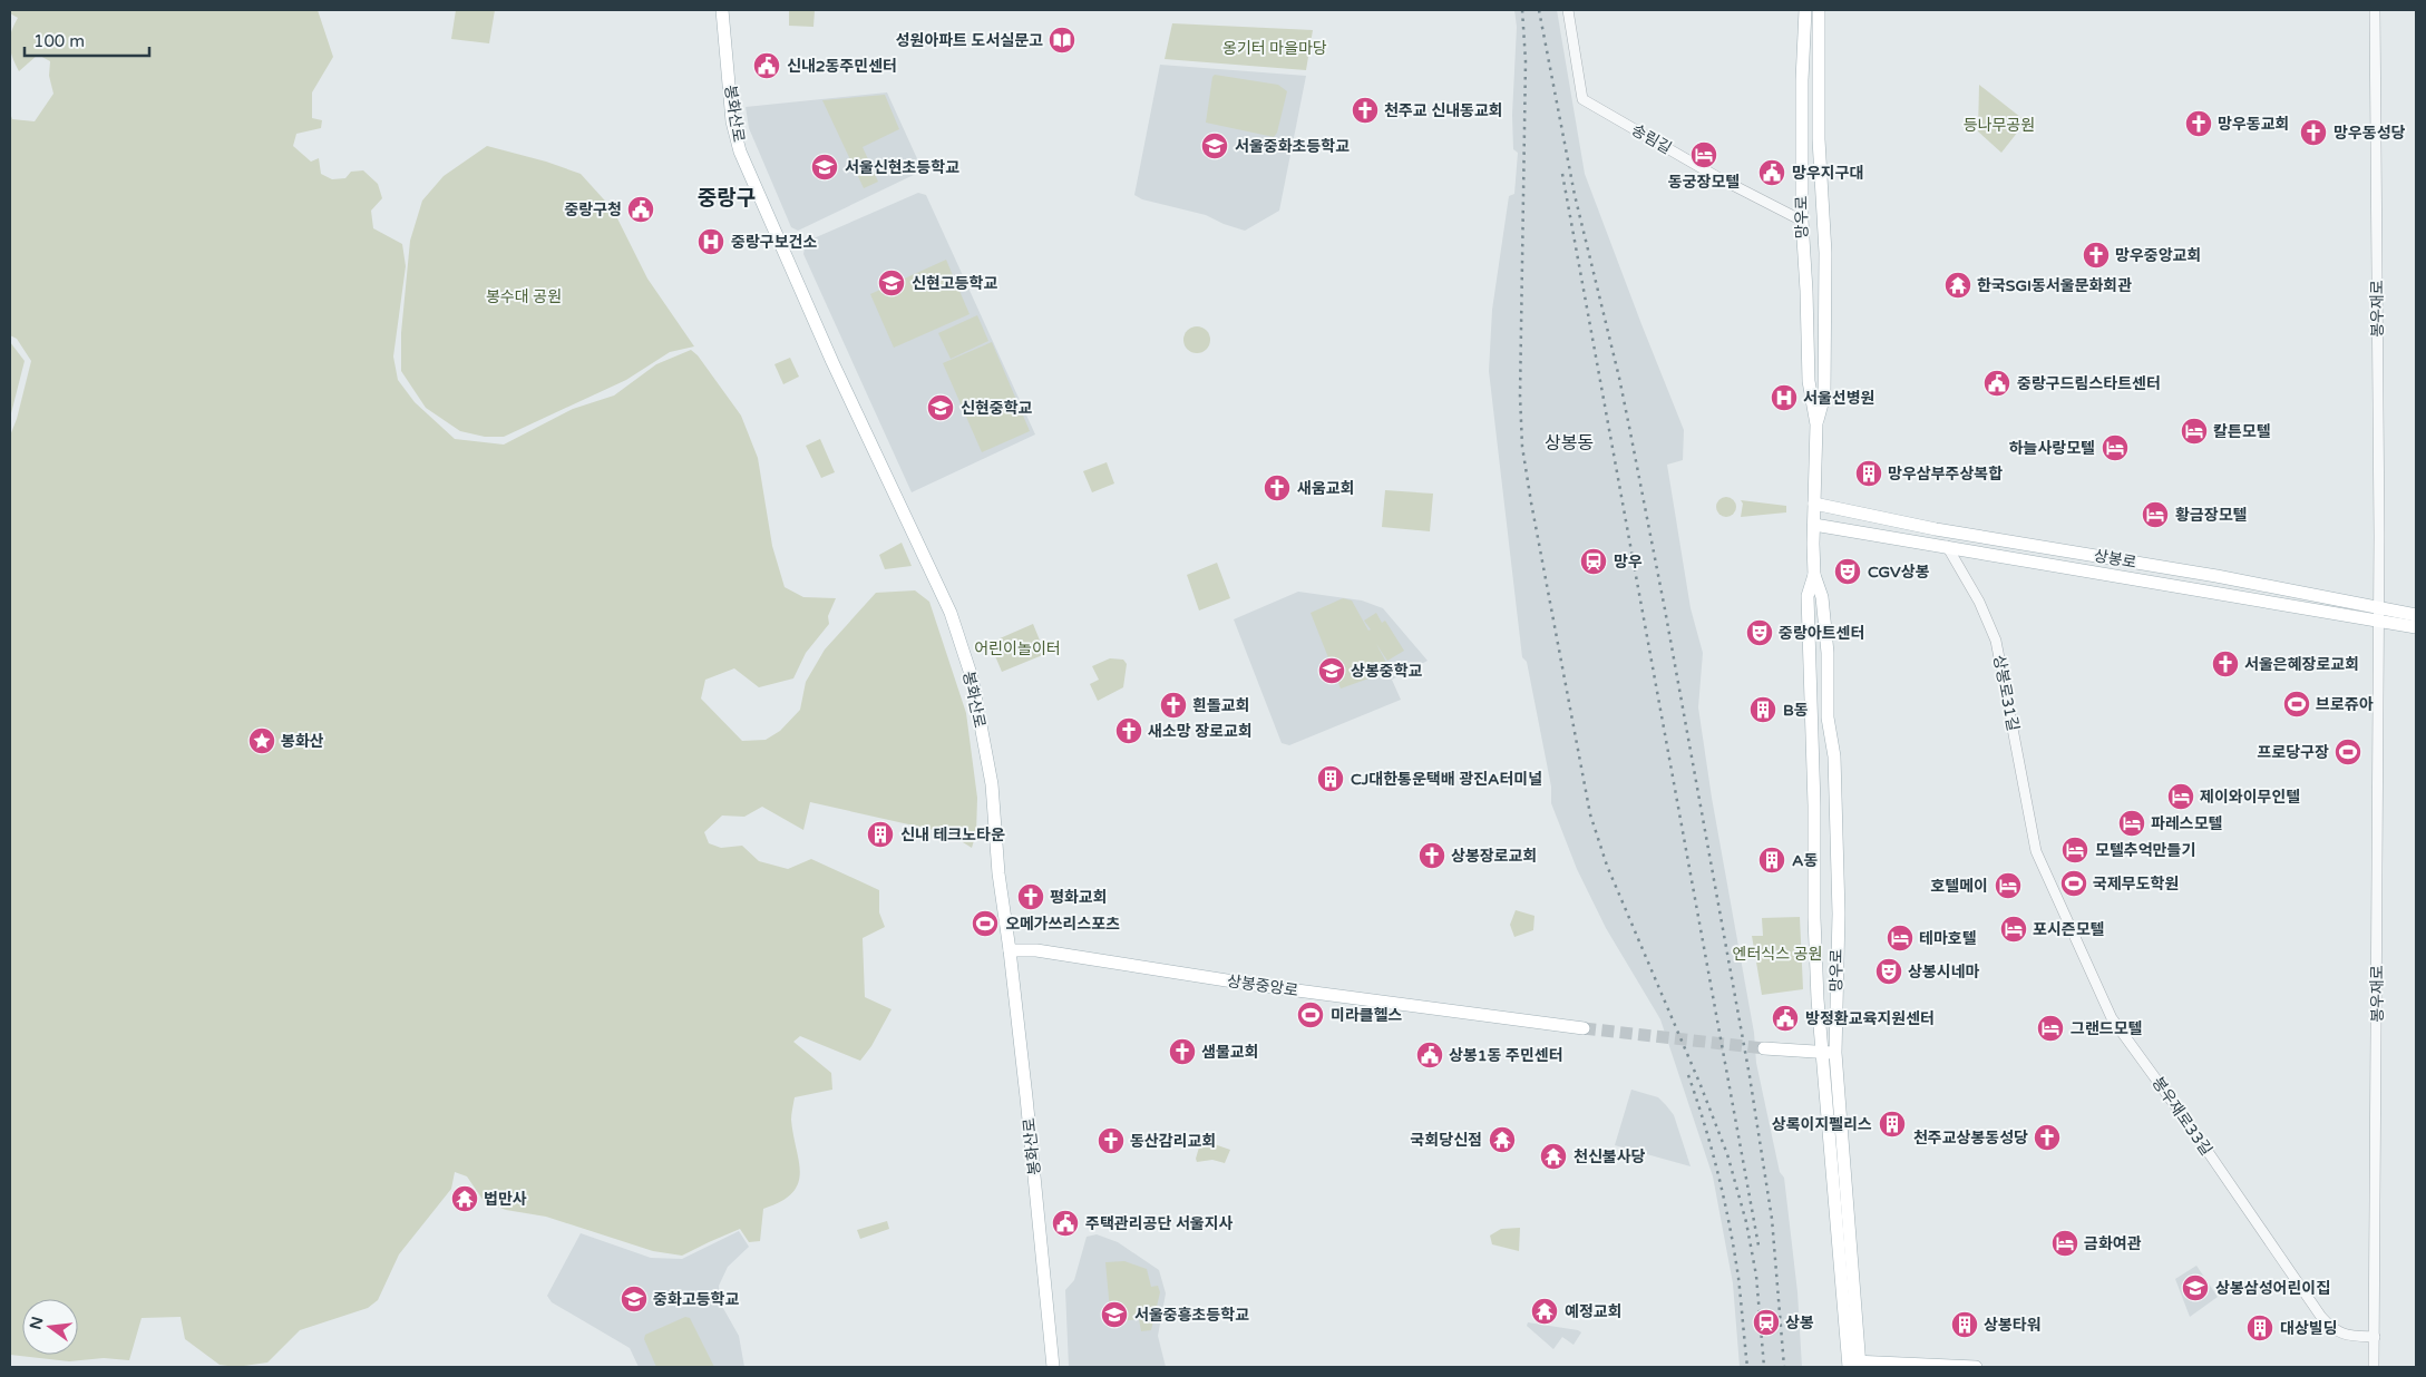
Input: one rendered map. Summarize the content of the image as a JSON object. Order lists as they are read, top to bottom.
{
  "streets": {
    "main road": [
      "봉화산로",
      "망우로",
      "상봉로",
      "상봉중앙로"
    ],
    "street": [
      "송림길",
      "봉우재로",
      "상봉로31길",
      "봉우재로33길"
    ]
  },
  "crossings": [
    ["봉화산로", "상봉중앙로"],
    ["송림길", "망우로"],
    ["망우로", "상봉로"],
    ["봉우재로", "상봉로"],
    ["봉우재로", "봉우재로33길"],
    ["상봉로", "상봉로31길"],
    ["상봉로31길", "봉우재로33길"]
  ],
  "districts": ["중랑구", "상봉동"],
  "parks": [
    "옹기터 마을마당",
    "등나무공원",
    "봉수대 공원",
    "어린이놀이터",
    "엔터식스 공원"
  ],
  "places": {
    "library": ["성원아파트 도서실문고"],
    "public building": [
      "신내2동주민센터",
      "망우지구대",
      "중랑구청",
      "중랑구드림스타트센터",
      "방정환교육지원센터",
      "상봉1동 주민센터",
      "주택관리공단 서울지사"
    ],
    "church": [
      "천주교 신내동교회",
      "망우동교회",
      "망우동성당",
      "망우중앙교회",
      "새움교회",
      "서울은혜장로교회",
      "흰돌교회",
      "새소망 장로교회",
      "상봉장로교회",
      "평화교회",
      "샘물교회",
      "천주교상봉동성당",
      "동산감리교회"
    ],
    "school or university": [
      "서울중화초등학교",
      "서울신현초등학교",
      "신현고등학교",
      "신현중학교",
      "상봉중학교",
      "상봉삼성어린이집",
      "중화고등학교",
      "서울중흥초등학교"
    ],
    "hotel": [
      "동궁장모텔",
      "칼튼모텔",
      "하늘사랑모텔",
      "황금장모텔",
      "제이와이무인텔",
      "파레스모텔",
      "모텔추억만들기",
      "호텔메이",
      "포시즌모텔",
      "테마호텔",
      "그랜드모텔",
      "금화여관"
    ],
    "hospital": ["중랑구보건소", "서울선병원"],
    "temple": [
      "한국SGI동서울문화회관",
      "국회당신점",
      "천신불사당",
      "법만사",
      "예정교회"
    ],
    "building": [
      "망우삼부주상복합",
      "B동",
      "CJ대한통운택배 광진A터미널",
      "신내 테크노타운",
      "A동",
      "상록이지펠리스",
      "상봉타워",
      "대상빌딩"
    ],
    "station": ["망우", "상봉"],
    "theatre": ["CGV상봉", "중랑아트센터", "상봉시네마"],
    "sports": [
      "브로쥬아",
      "프로당구장",
      "국제무도학원",
      "오메가쓰리스포츠",
      "미라클헬스"
    ],
    "place": ["봉화산"]
  },
  "scale_bar": "100 m",
  "north": "left"
}
